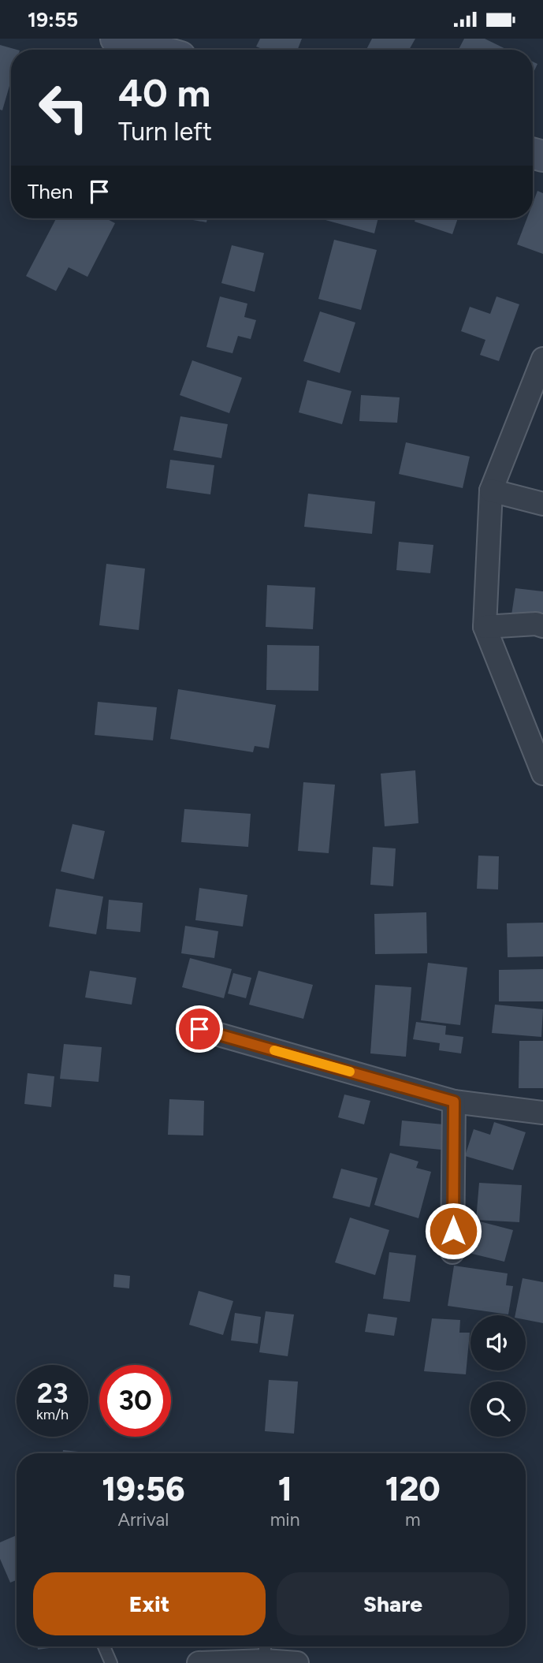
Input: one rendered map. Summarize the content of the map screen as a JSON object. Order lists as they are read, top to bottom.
{
  "page": {
    "status": "19:55",
    "turn": ["40 m", "Turn left"],
    "then": "Then",
    "speed": "23 km/h",
    "limit": "30",
    "eta": [
      "19:56",
      "Arrival",
      "1",
      "min",
      "120",
      "m"
    ],
    "buttons": ["Exit", "Share"]
  }
}
